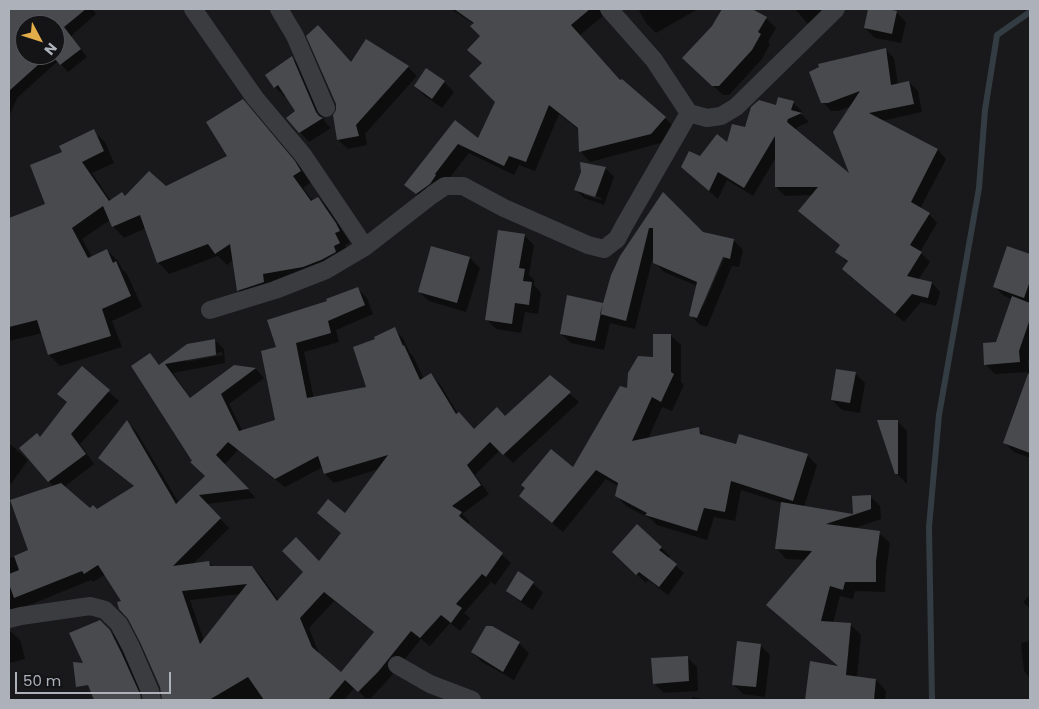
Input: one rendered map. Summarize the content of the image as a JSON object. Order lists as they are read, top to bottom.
{
  "scale_bar": "50 m",
  "north": "bottom right"
}
